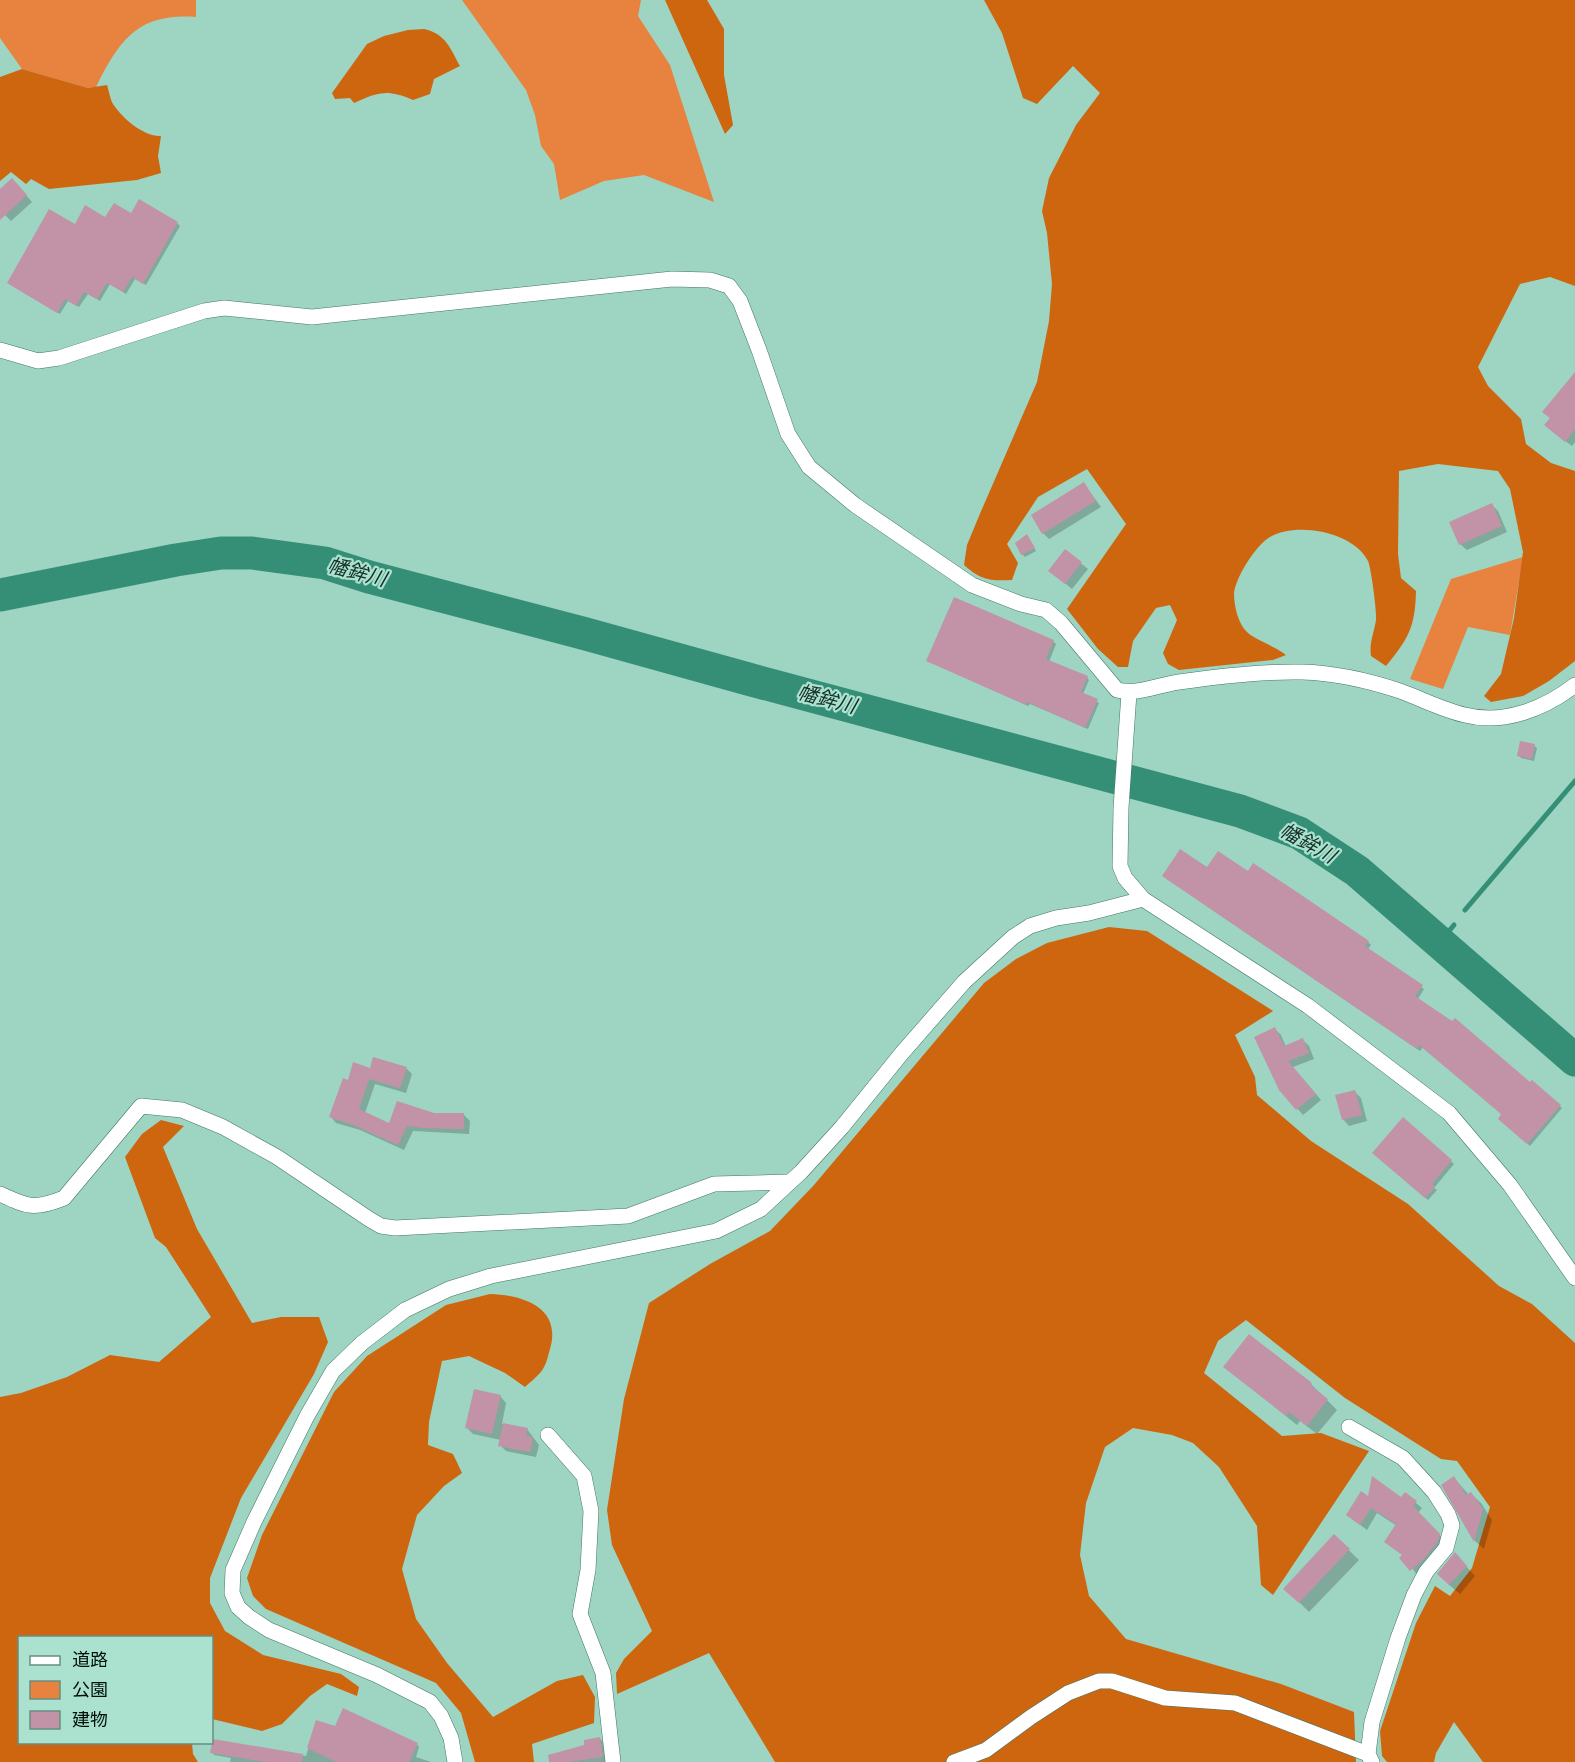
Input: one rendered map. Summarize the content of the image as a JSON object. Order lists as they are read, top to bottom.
{
  "water": ["幡鉾川"],
  "legend": ["道路", "公園", "建物"]
}
